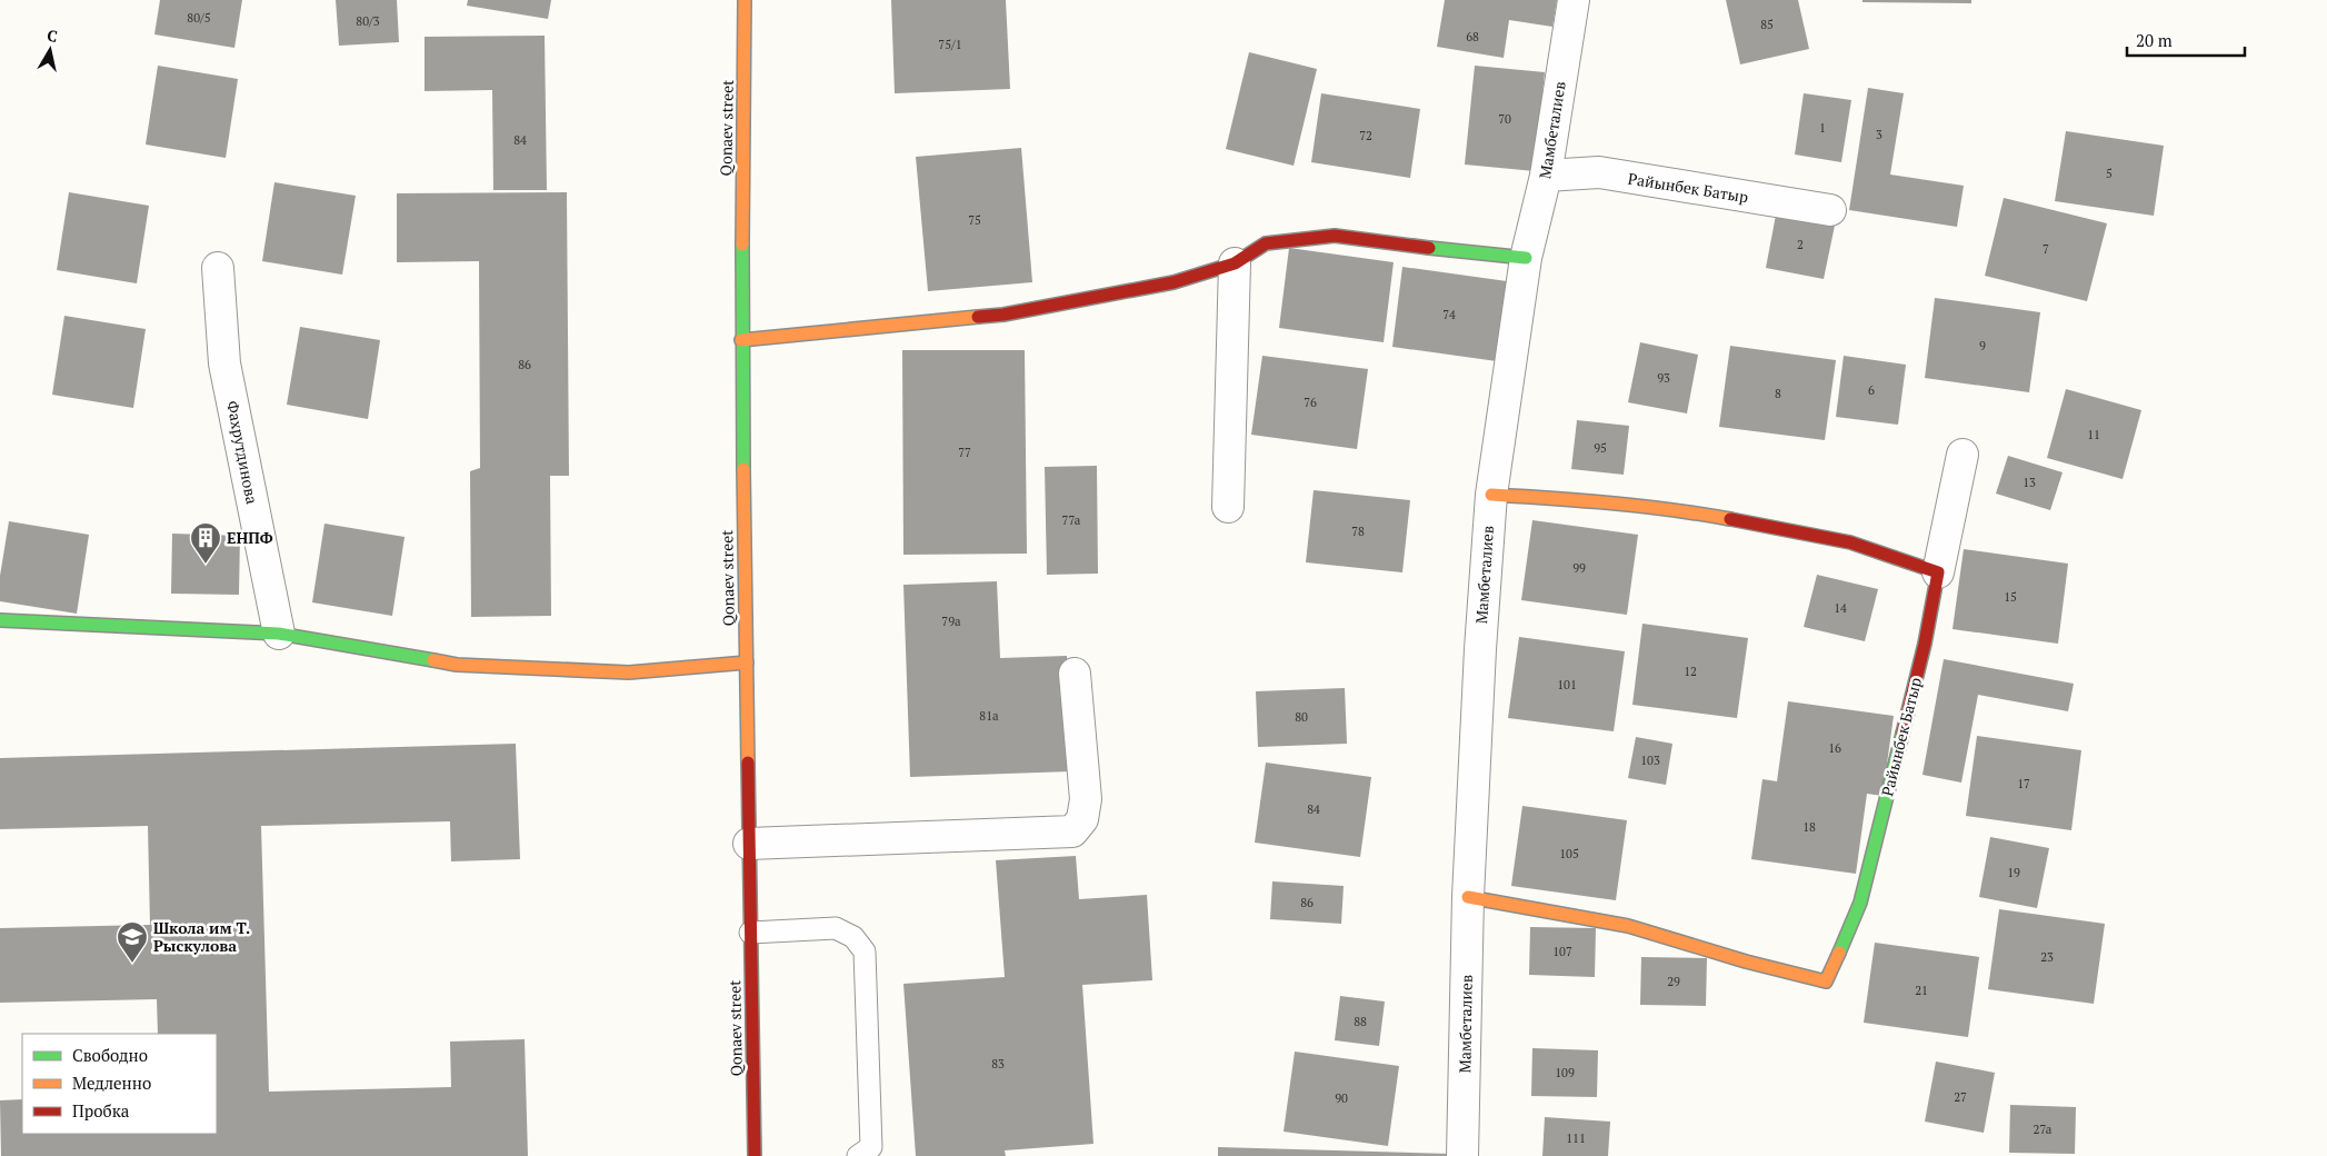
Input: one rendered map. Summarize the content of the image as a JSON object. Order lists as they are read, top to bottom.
{
  "streets": {
    "street": [
      "Qonaev street",
      "Мамбеталиев",
      "Райынбек Батыр",
      "Фахрутдинова"
    ]
  },
  "crossings": [
    ["Мамбеталиев", "Райынбек Батыр"]
  ],
  "places": {
    "building": ["ЕНПФ"],
    "school or university": ["Школа им Т. Рыскулова"]
  },
  "house_numbers": [
    "80/5",
    "80/3",
    "85",
    "68",
    "75/1",
    "70",
    "1",
    "3",
    "72",
    "84",
    "5",
    "75",
    "2",
    "7",
    "74",
    "9",
    "86",
    "93",
    "6",
    "8",
    "76",
    "11",
    "95",
    "77",
    "13",
    "77а",
    "78",
    "99",
    "15",
    "14",
    "79а",
    "12",
    "101",
    "81а",
    "80",
    "16",
    "103",
    "17",
    "84",
    "18",
    "105",
    "19",
    "86",
    "107",
    "23",
    "29",
    "21",
    "88",
    "83",
    "109",
    "27",
    "90",
    "27а",
    "111"
  ],
  "legend": ["Свободно", "Медленно", "Пробка"],
  "scale_bar": "20 m",
  "north": "top"
}
